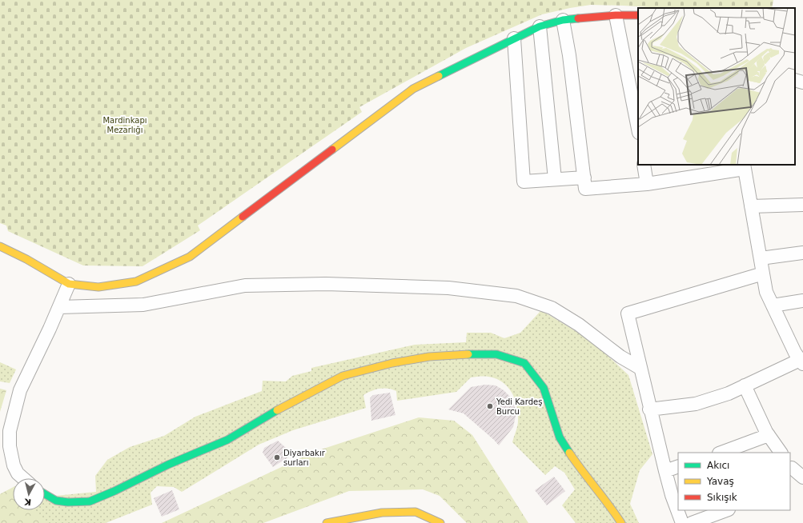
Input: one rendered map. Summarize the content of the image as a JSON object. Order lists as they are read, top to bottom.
{
  "parks": ["Mardinkapı Mezarlığı"],
  "places": ["Yedi Kardeş Burcu", "Diyarbakır surları"],
  "legend": ["Akıcı", "Yavaş", "Sıkışık"],
  "north": "bottom"
}
